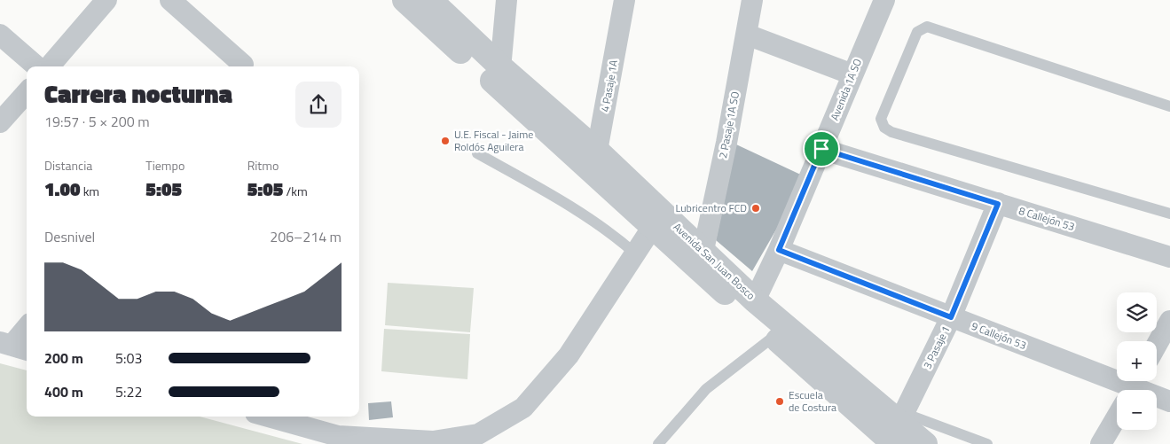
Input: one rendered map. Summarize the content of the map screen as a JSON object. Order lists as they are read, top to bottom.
{
  "streets": {
    "street": [
      "4 Pasaje 1A",
      "Avenida 1A SO",
      "2 Pasaje 1A SO",
      "8 Callejón 53",
      "Avenida San Juan Bosco",
      "9 Callejón 53",
      "3 Pasaje 1"
    ]
  },
  "crossings": [
    ["4 Pasaje 1A", "Avenida San Juan Bosco"],
    ["Avenida 1A SO", "8 Callejón 53"],
    ["Avenida 1A SO", "Avenida San Juan Bosco"],
    ["Avenida 1A SO", "9 Callejón 53"],
    ["2 Pasaje 1A SO", "Avenida San Juan Bosco"],
    ["8 Callejón 53", "3 Pasaje 1"],
    ["Avenida San Juan Bosco", "3 Pasaje 1"],
    ["9 Callejón 53", "3 Pasaje 1"]
  ],
  "places": ["U.E. Fiscal - Jaime Roldós Aguilera", "Lubricentro FCD", "Escuela de Costura"],
  "page": {
    "heading": ["Carrera nocturna", "19:57 · 5 × 200 m"],
    "stats": [
      ["Distancia", "1.00 km"],
      ["Tiempo", "5:05"],
      ["Ritmo", "5:05 /km"]
    ],
    "chart": ["Desnivel", "206–214 m"],
    "map_buttons": ["+", "−"],
    "list": [
      {
        "name": "200 m",
        "note": "5:03"
      },
      {
        "name": "400 m",
        "note": "5:22"
      }
    ]
  }
}
